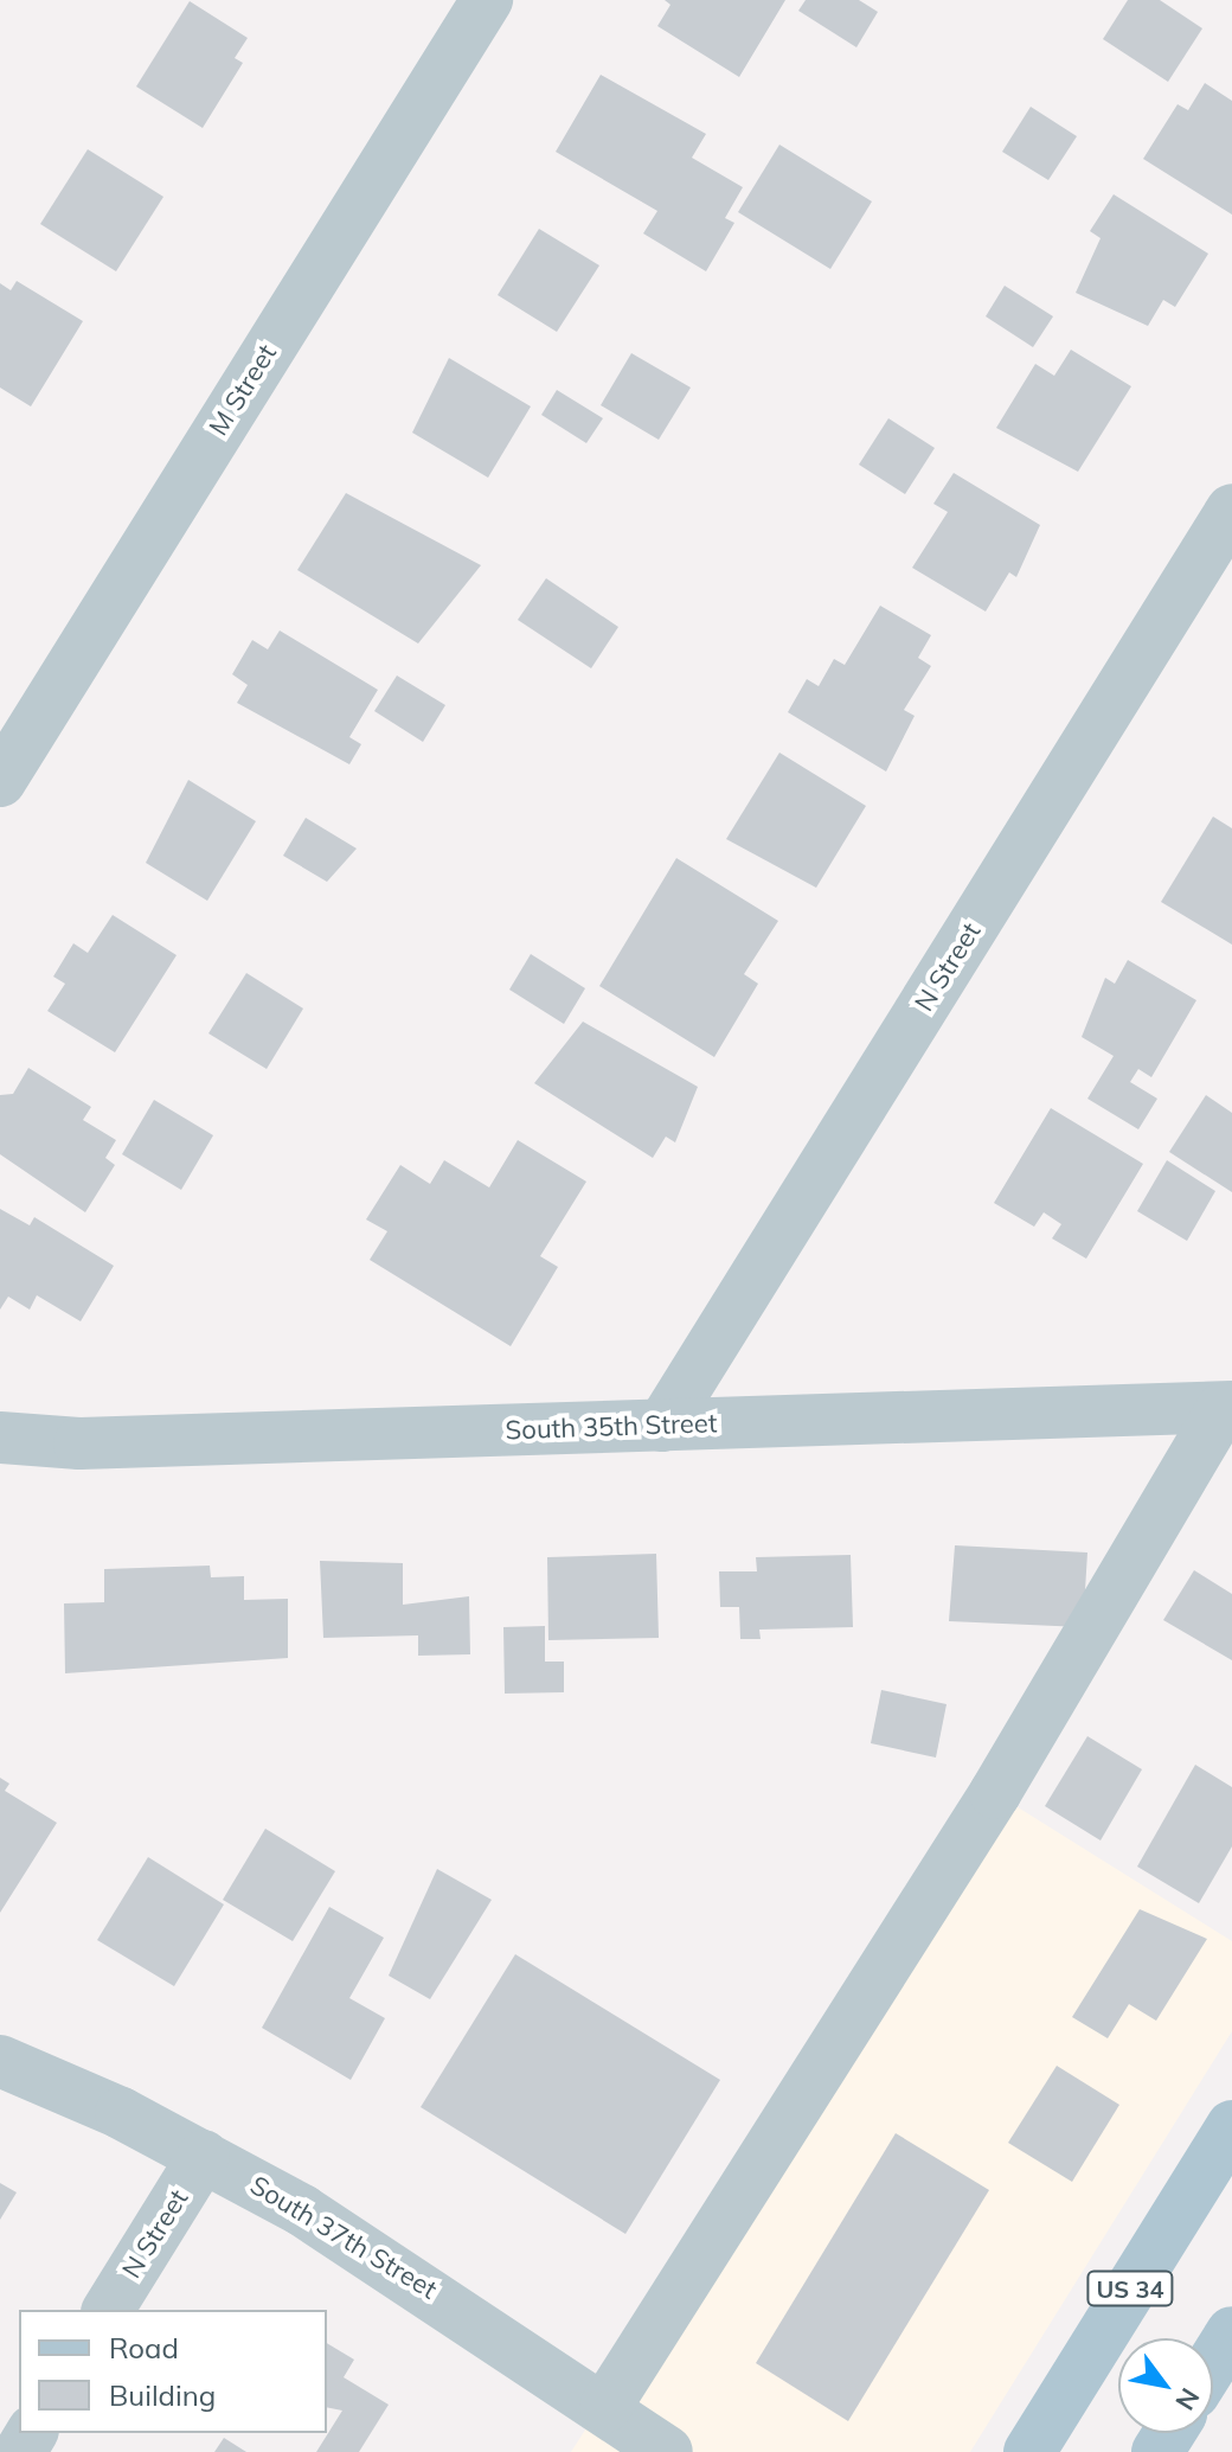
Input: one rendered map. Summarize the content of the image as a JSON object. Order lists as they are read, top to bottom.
{
  "streets": {
    "main road": ["US 34"],
    "street": [
      "M Street",
      "N Street",
      "South 35th Street",
      "South 37th Street"
    ]
  },
  "crossings": [
    ["N Street", "South 35th Street"],
    ["N Street", "South 37th Street"]
  ],
  "legend": ["Road", "Building"],
  "north": "bottom right"
}
